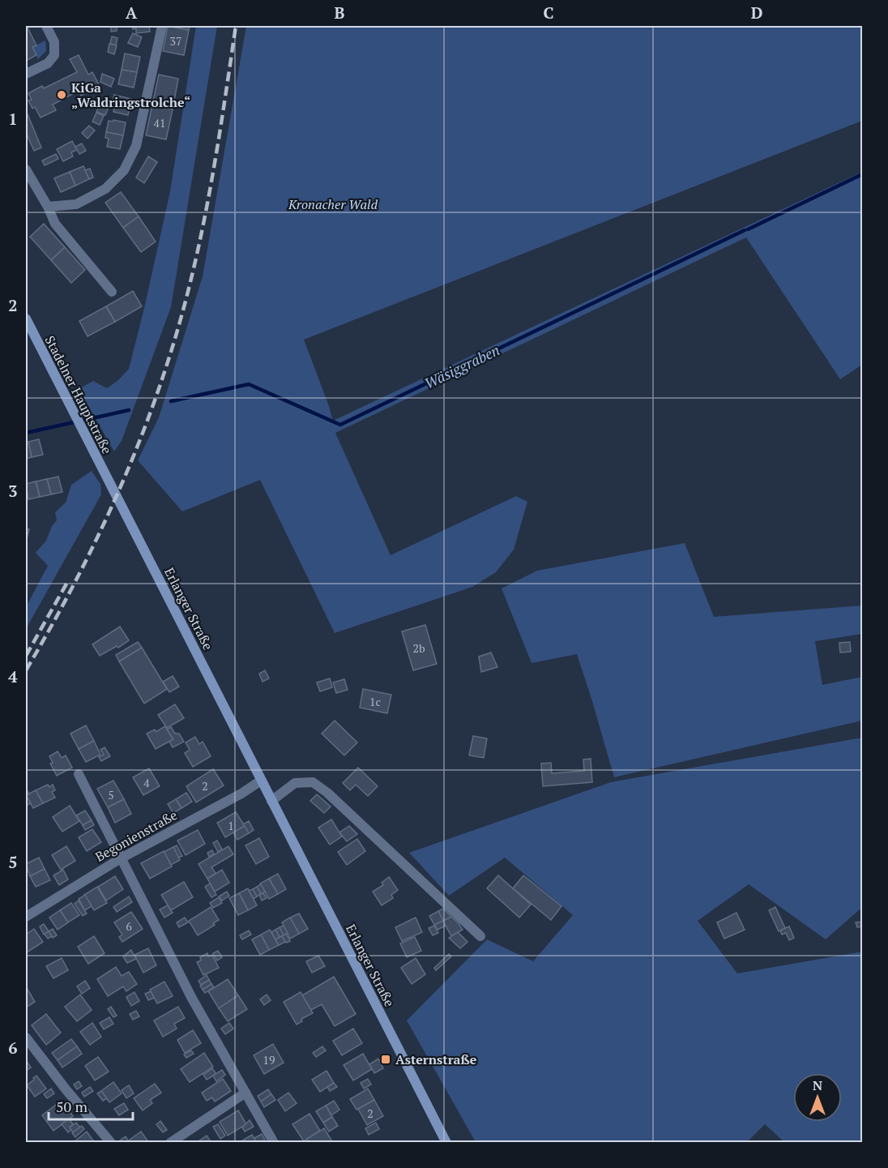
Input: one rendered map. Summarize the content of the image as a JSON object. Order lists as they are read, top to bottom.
{
  "streets": {
    "main road": ["Stadelner Hauptstraße", "Erlanger Straße"],
    "street": ["Begonienstraße"]
  },
  "crossings": [
    ["Stadelner Hauptstraße", "Erlanger Straße"],
    ["Erlanger Straße", "Begonienstraße"]
  ],
  "water": ["Wäsiggraben"],
  "parks": ["Kronacher Wald"],
  "places": {
    "other": ["KiGa „Waldringstrolche“"],
    "transit": ["Asternstraße"]
  },
  "house_numbers": [
    "37",
    "41",
    "2b",
    "1c",
    "4",
    "2",
    "5",
    "1",
    "6",
    "19",
    "2"
  ],
  "scale_bar": "50 m",
  "north": "top",
  "grid": {
    "columns": [
      "A",
      "B",
      "C",
      "D"
    ],
    "rows": [
      "1",
      "2",
      "3",
      "4",
      "5",
      "6"
    ]
  }
}
